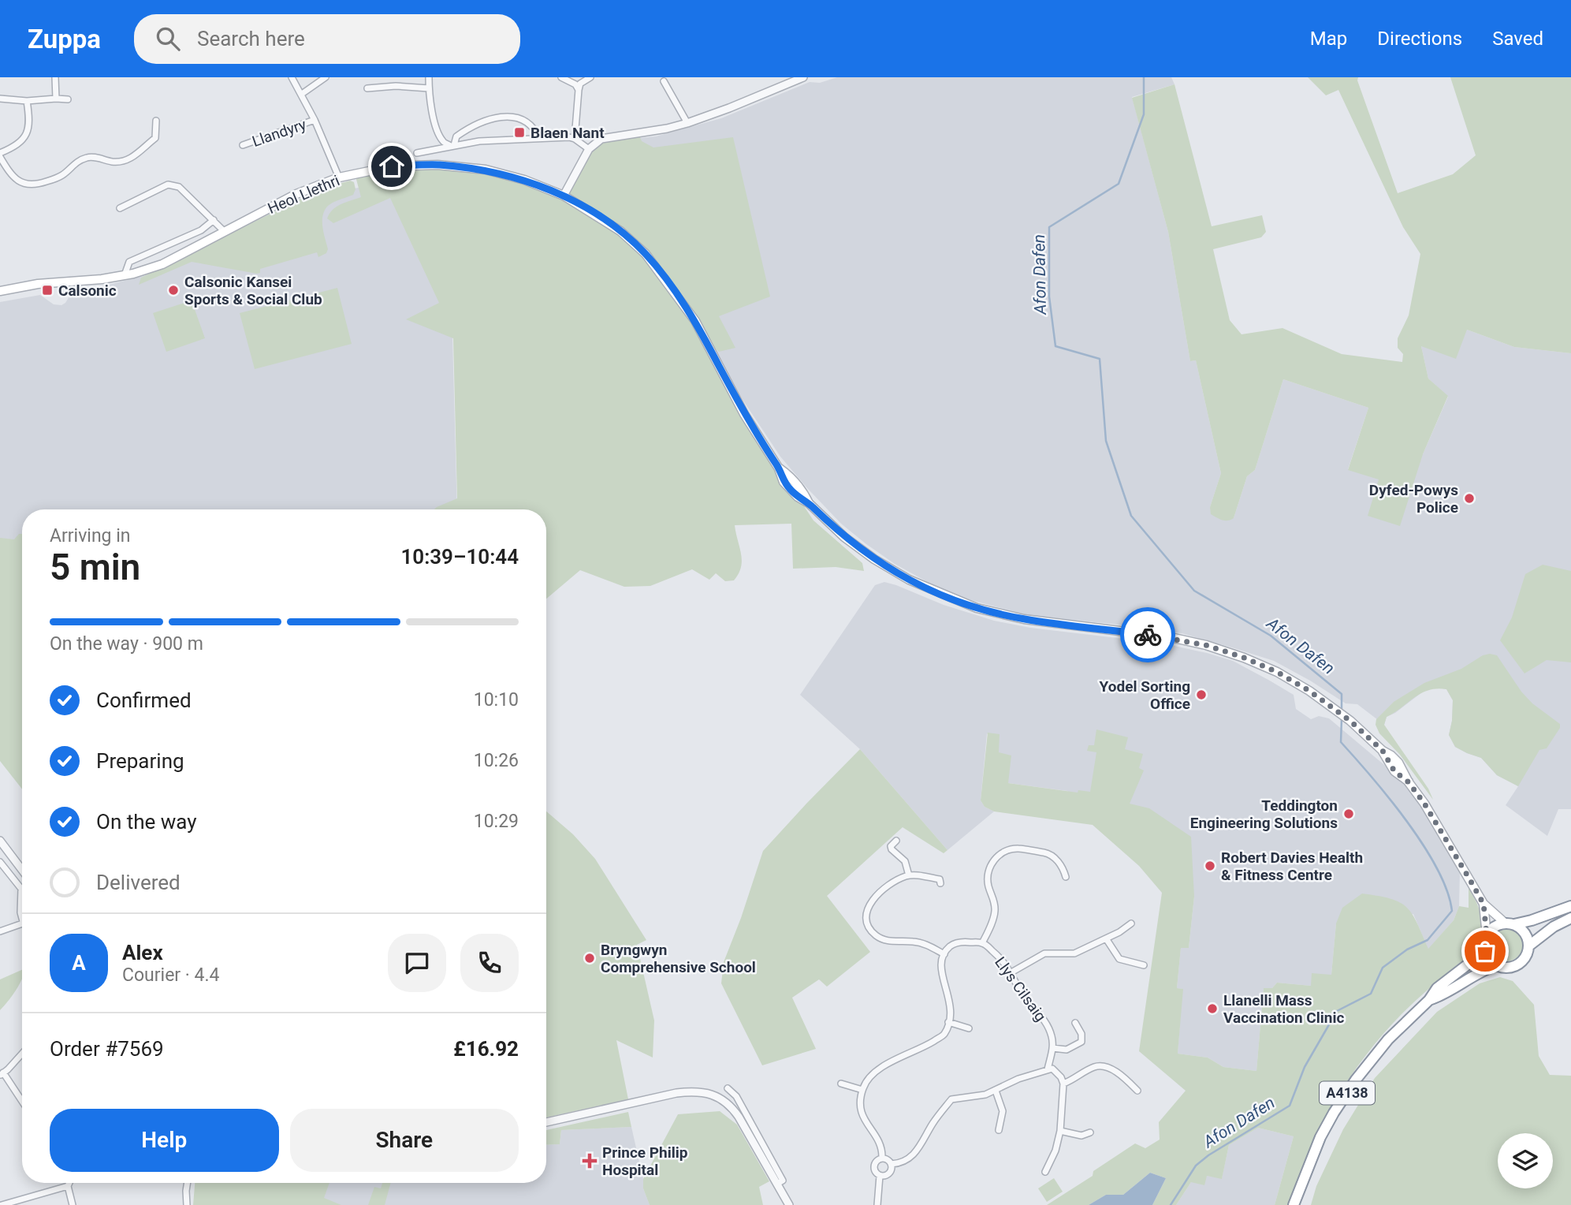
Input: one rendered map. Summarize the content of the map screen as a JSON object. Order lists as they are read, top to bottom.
{
  "streets": {
    "highway": ["A4138"],
    "main road": ["Heol Llethri"],
    "street": ["Llandyry", "Llys Cilsaig"]
  },
  "crossings": [
    ["Llandyry", "Heol Llethri"]
  ],
  "water": ["Afon Dafen"],
  "places": {
    "transit": ["Blaen Nant", "Calsonic"],
    "other": [
      "Calsonic Kansei Sports & Social Club",
      "Dyfed-Powys Police",
      "Yodel Sorting Office",
      "Teddington Engineering Solutions",
      "Robert Davies Health & Fitness Centre",
      "Bryngwyn Comprehensive School",
      "Llanelli Mass Vaccination Clinic"
    ],
    "health": ["Prince Philip Hospital"]
  },
  "page": {
    "header": "Zuppa",
    "search": "Search here",
    "nav": ["Map", "Directions", "Saved"],
    "heading": ["5 min", "Arriving in", "10:39–10:44"],
    "panel": [
      "Alex",
      "Courier · 4.4",
      "Order #7569",
      "£16.92"
    ],
    "bar": "On the way · 900 m",
    "list": [
      ["Confirmed", "10:10"],
      ["Preparing", "10:26"],
      ["On the way", "10:29"],
      "Delivered"
    ],
    "round": "A",
    "buttons": ["Help", "Share"]
  }
}
